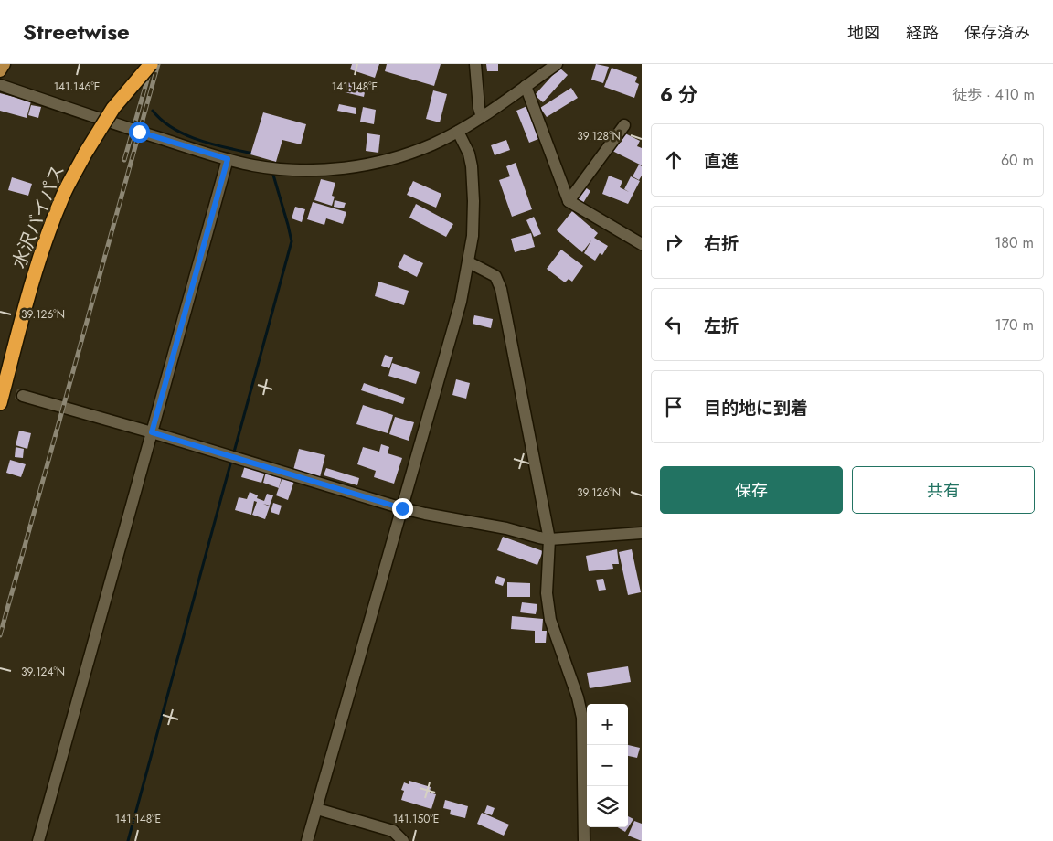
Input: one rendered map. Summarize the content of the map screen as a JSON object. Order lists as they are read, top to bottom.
{
  "streets": {
    "highway": ["水沢バイパス"]
  },
  "page": {
    "header": "Streetwise",
    "nav": ["地図", "経路", "保存済み"],
    "heading": ["6 分", "徒歩 · 410 m"],
    "list": [
      ["直進", "60 m"],
      ["右折", "180 m"],
      ["左折", "170 m"],
      "目的地に到着"
    ],
    "buttons": ["保存", "共有"],
    "map_buttons": ["+", "−"]
  },
  "coordinates": [
    "141.146°E",
    "141.148°E",
    "39.128°N",
    "39.126°N",
    "39.124°N",
    "141.150°E"
  ]
}
